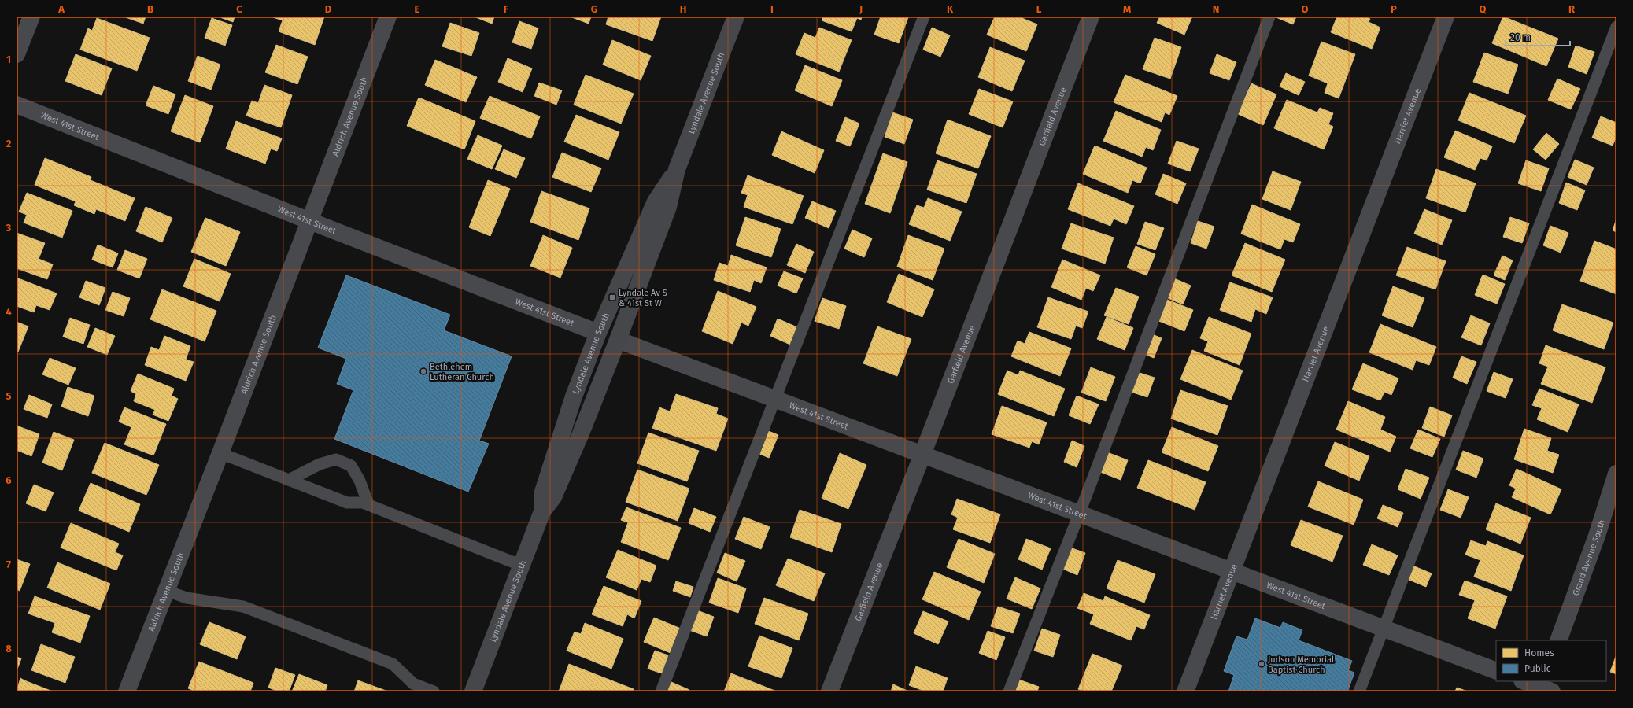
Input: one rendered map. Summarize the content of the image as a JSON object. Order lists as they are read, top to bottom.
{
  "streets": {
    "main road": ["Lyndale Avenue South"],
    "street": [
      "Aldrich Avenue South",
      "Garfield Avenue",
      "Harriet Avenue",
      "West 41st Street",
      "Grand Avenue South"
    ]
  },
  "crossings": [
    ["Lyndale Avenue South", "West 41st Street"],
    ["Aldrich Avenue South", "West 41st Street"],
    ["Garfield Avenue", "West 41st Street"],
    ["Harriet Avenue", "West 41st Street"]
  ],
  "places": {
    "transit": ["Lyndale Av S & 41st St W"],
    "other": ["Bethlehem Lutheran Church", "Judson Memorial Baptist Church"]
  },
  "legend": ["Homes", "Public"],
  "scale_bar": "20 m",
  "grid": {
    "columns": [
      "A",
      "B",
      "C",
      "D",
      "E",
      "F",
      "G",
      "H",
      "I",
      "J",
      "K",
      "L",
      "M",
      "N",
      "O",
      "P",
      "Q",
      "R"
    ],
    "rows": [
      "1",
      "2",
      "3",
      "4",
      "5",
      "6",
      "7",
      "8"
    ]
  }
}
